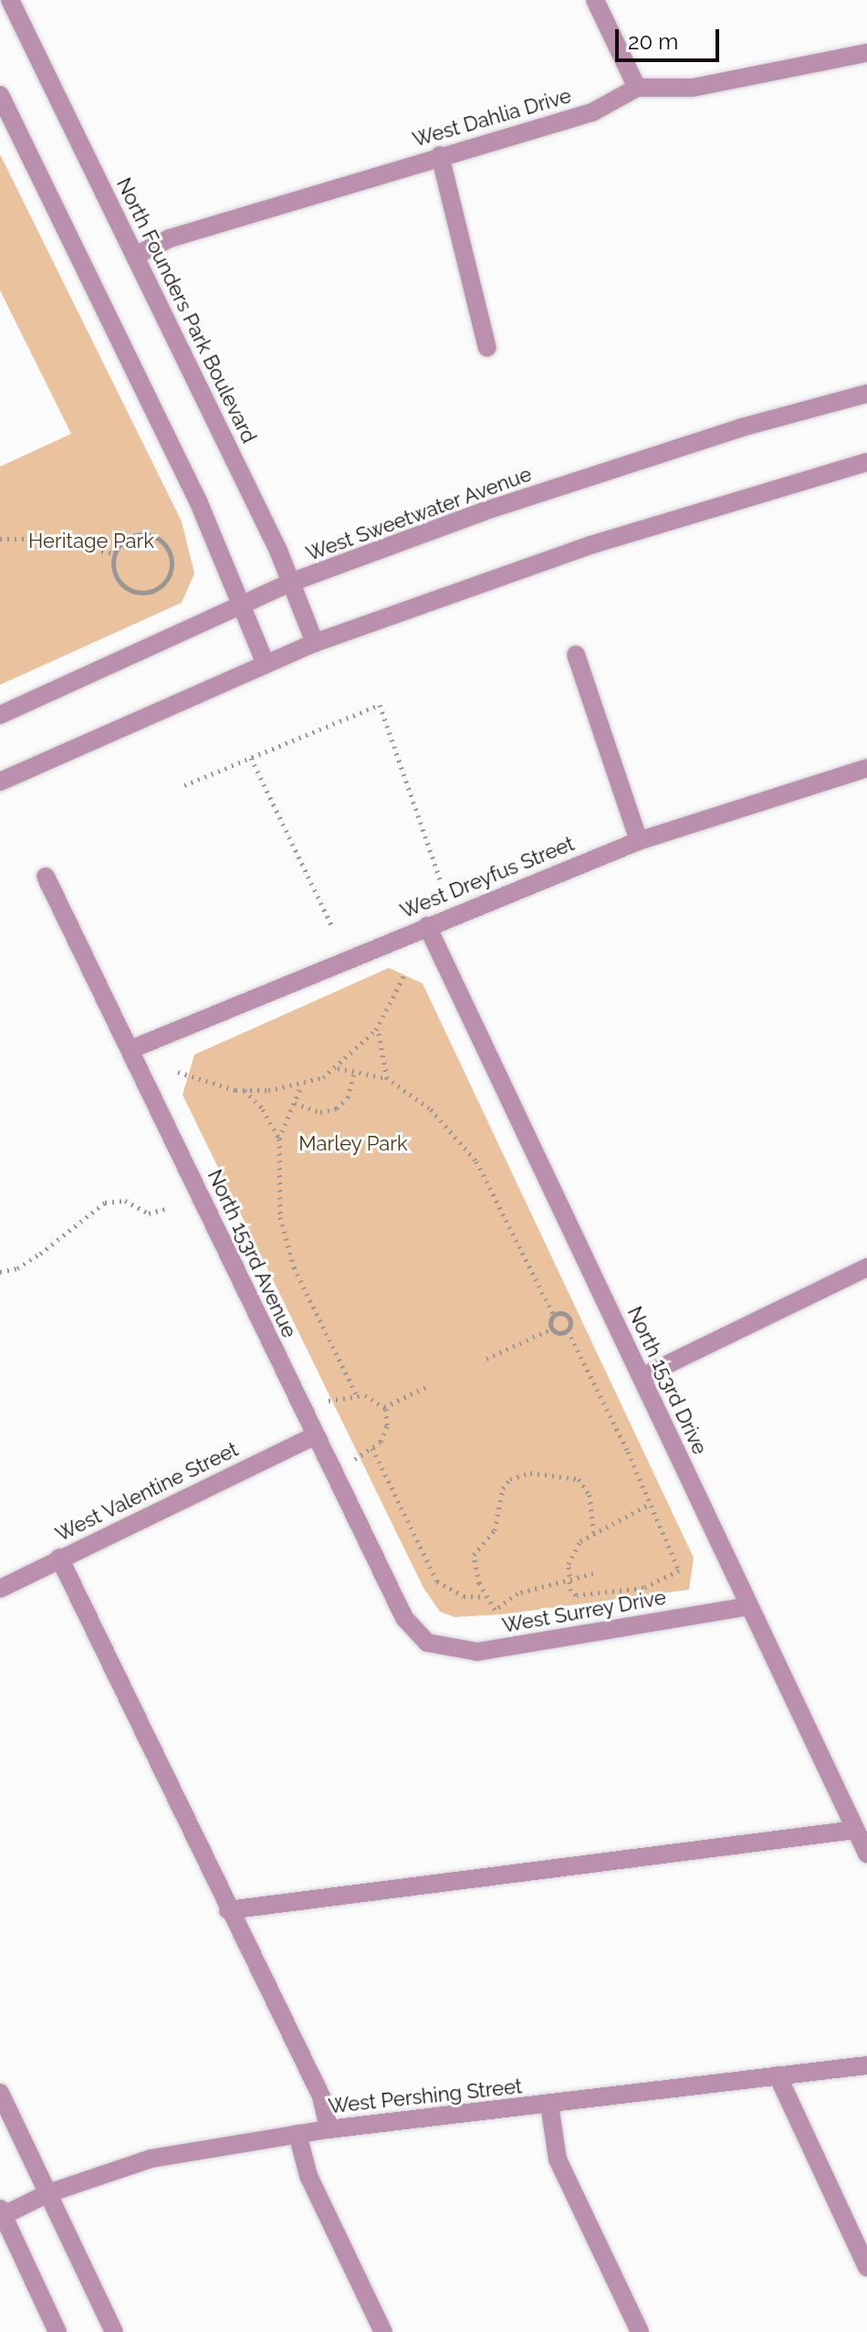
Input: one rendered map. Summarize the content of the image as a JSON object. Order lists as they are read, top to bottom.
{
  "streets": {
    "street": [
      "West Dahlia Drive",
      "North Founders Park Boulevard",
      "West Sweetwater Avenue",
      "West Dreyfus Street",
      "North 153rd Avenue",
      "North 153rd Drive",
      "West Valentine Street",
      "West Surrey Drive",
      "West Pershing Street"
    ]
  },
  "crossings": [
    ["West Dahlia Drive", "North Founders Park Boulevard"],
    ["North Founders Park Boulevard", "West Sweetwater Avenue"],
    ["West Dreyfus Street", "North 153rd Avenue"],
    ["West Dreyfus Street", "North 153rd Drive"],
    ["North 153rd Avenue", "West Valentine Street"],
    ["North 153rd Avenue", "West Surrey Drive"],
    ["North 153rd Drive", "West Surrey Drive"]
  ],
  "parks": ["Heritage Park", "Marley Park"],
  "scale_bar": "20 m"
}
